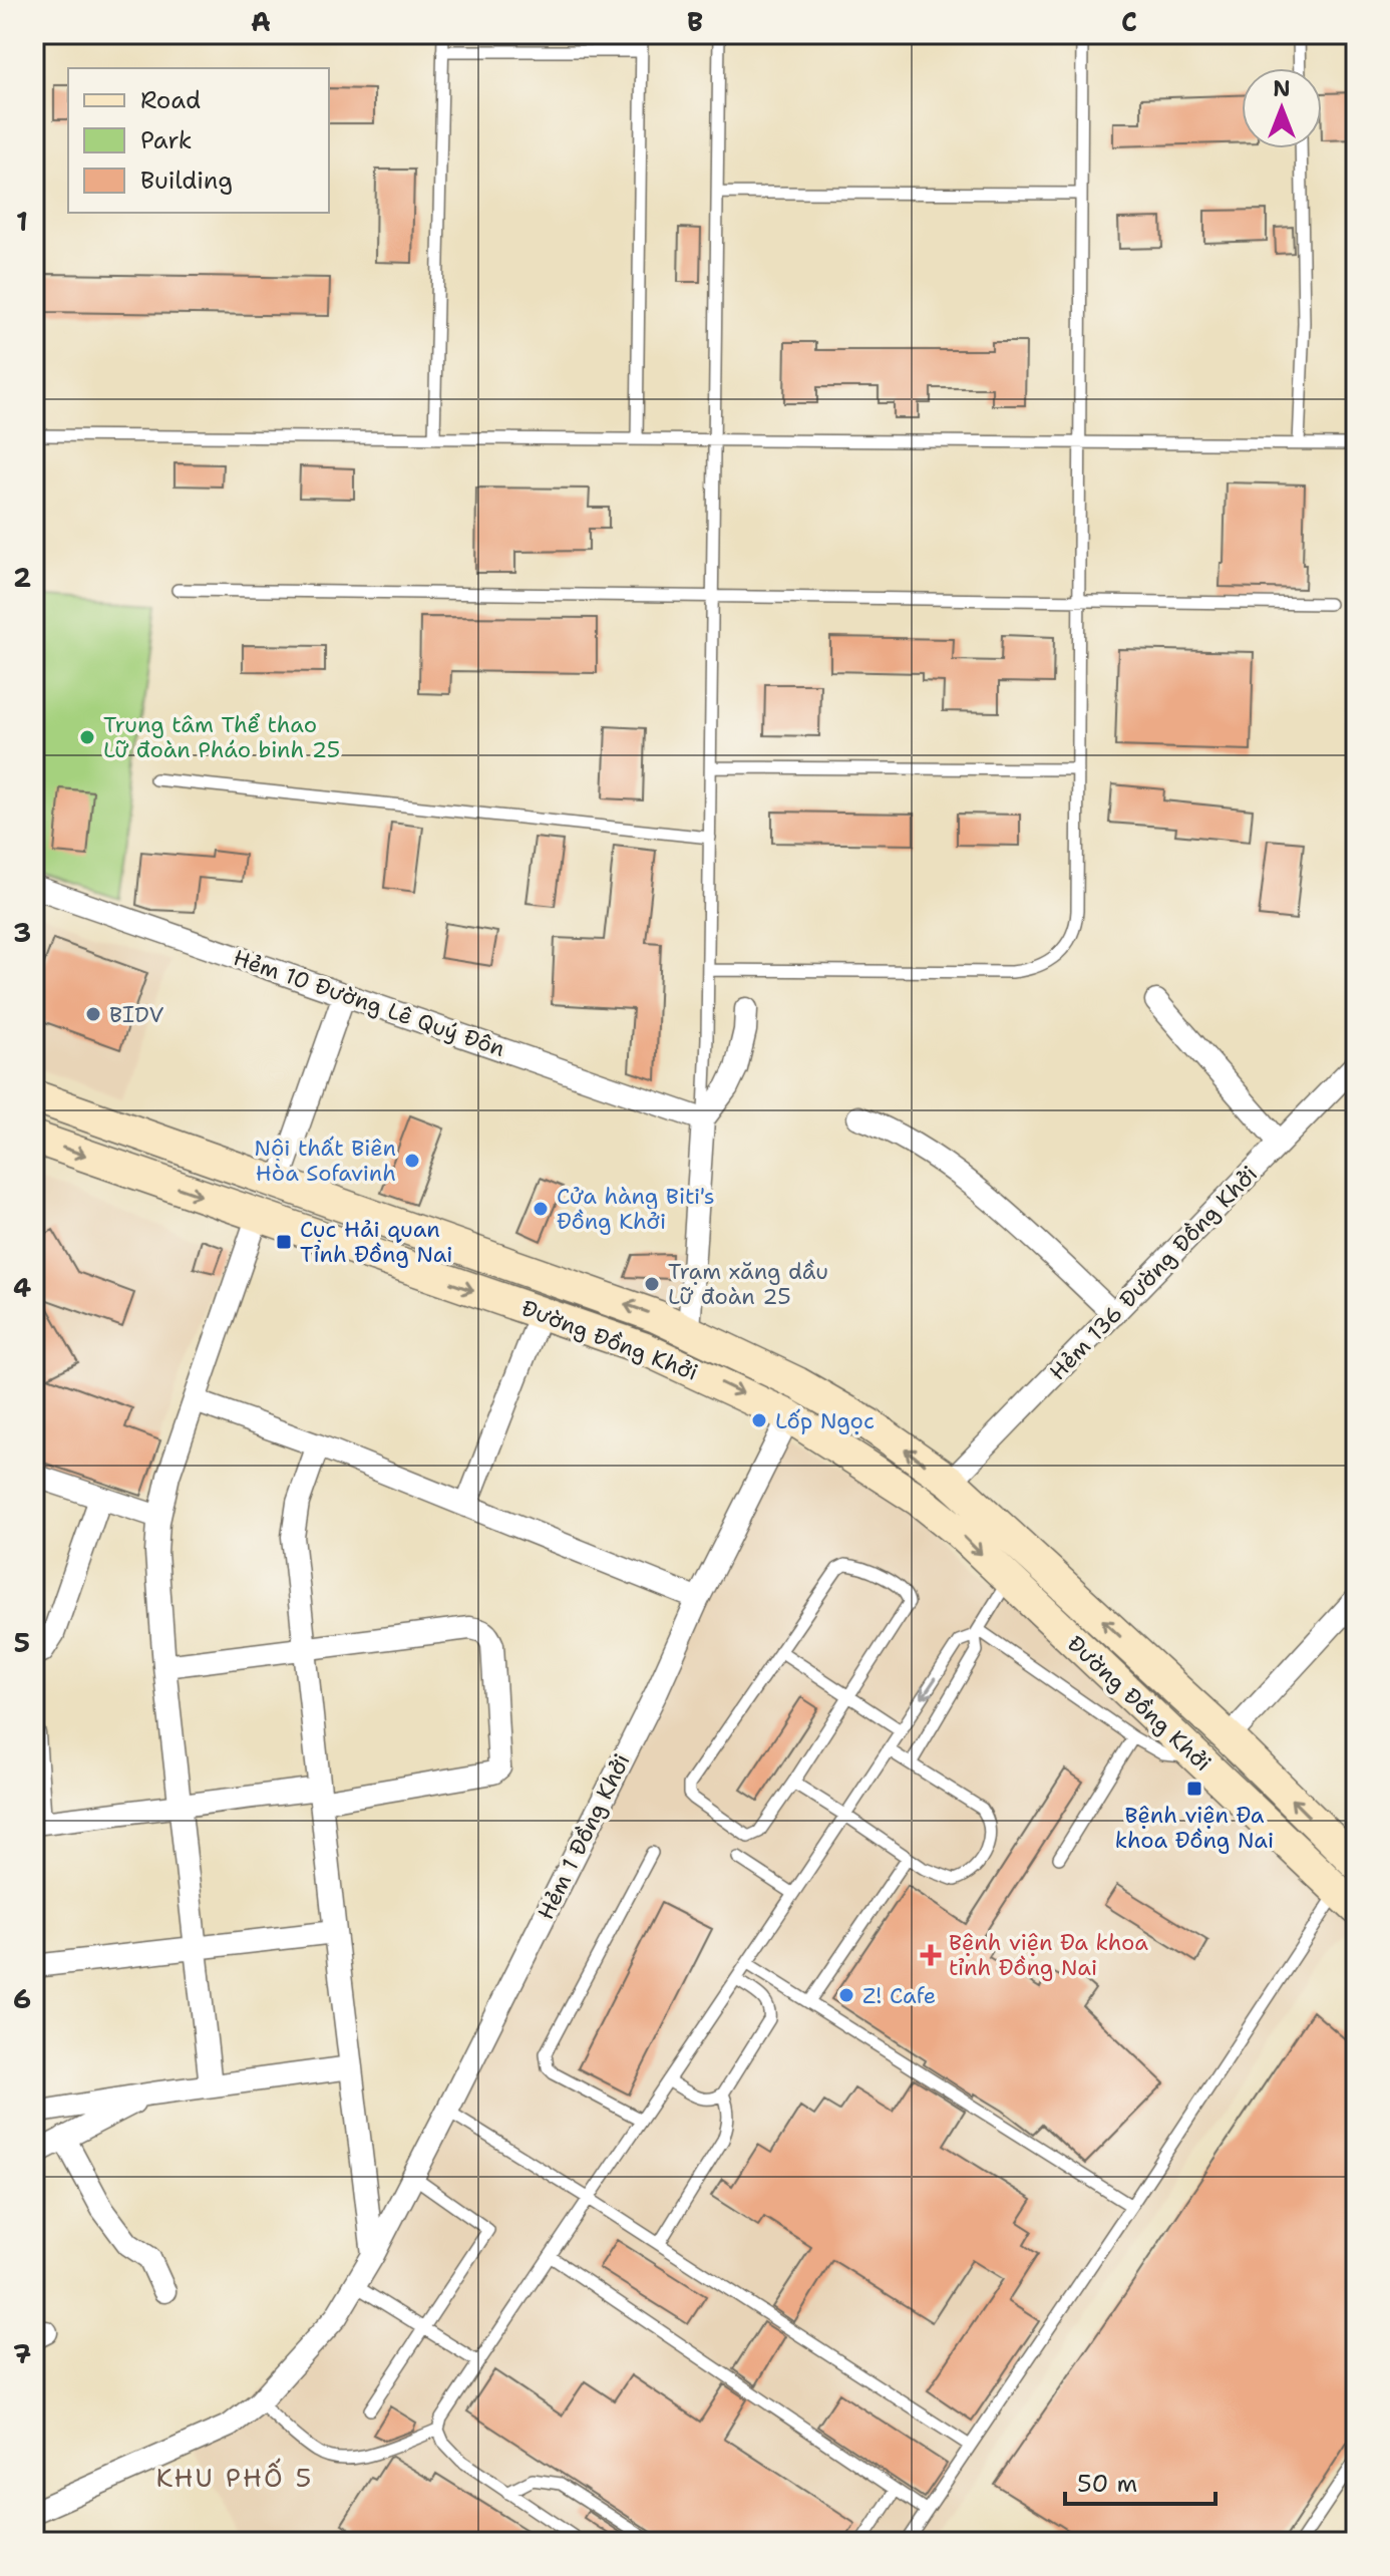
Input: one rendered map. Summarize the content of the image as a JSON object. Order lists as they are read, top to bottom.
{
  "streets": {
    "main road": ["Đường Đồng Khởi"],
    "street": ["Hẻm 10 Đường Lê Quý Đôn", "Hẻm 136 Đường Đồng Khởi", "Hẻm 1 Đồng Khởi"]
  },
  "crossings": [
    ["Hẻm 136 Đường Đồng Khởi", "Đường Đồng Khởi"],
    ["Đường Đồng Khởi", "Hẻm 1 Đồng Khởi"]
  ],
  "districts": ["KHU PHỐ 5"],
  "places": {
    "other": [
      "Trung tâm Thể thao Lữ đoàn Pháo binh 25",
      "BIDV",
      "Nội thất Biên Hòa Sofavinh",
      "Cửa hàng Biti's Đồng Khởi",
      "Trạm xăng dầu Lữ đoàn 25",
      "Lốp Ngọc",
      "Z! Cafe"
    ],
    "transit": ["Cục Hải quan Tỉnh Đồng Nai", "Bệnh viện Đa khoa Đồng Nai"],
    "health": ["Bệnh viện Đa khoa tỉnh Đồng Nai"]
  },
  "legend": ["Road", "Park", "Building"],
  "scale_bar": "50 m",
  "north": "top",
  "grid": {
    "columns": ["A", "B", "C"],
    "rows": [
      "1",
      "2",
      "3",
      "4",
      "5",
      "6",
      "7"
    ]
  }
}
